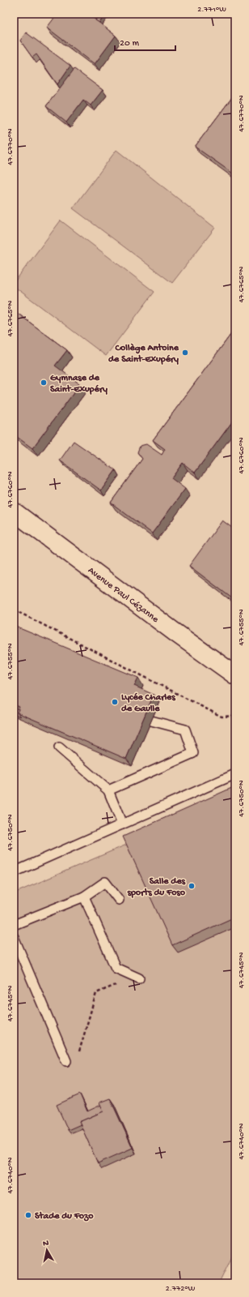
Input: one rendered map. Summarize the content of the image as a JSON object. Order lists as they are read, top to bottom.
{
  "streets": {
    "street": ["Avenue Paul Cézanne"]
  },
  "places": [
    "Collège Antoine de Saint-Exupéry",
    "Gymnase de Saint-Exupéry",
    "Lycée Charles de Gaulle",
    "Salle des sports du Foso",
    "Stade du Fozo"
  ],
  "scale_bar": "20 m",
  "north": "top",
  "coordinates": [
    "2.771°W",
    "47.6770°N",
    "47.6765°N",
    "47.6760°N",
    "47.6755°N",
    "47.6750°N",
    "47.6745°N",
    "47.6740°N",
    "2.772°W"
  ]
}
